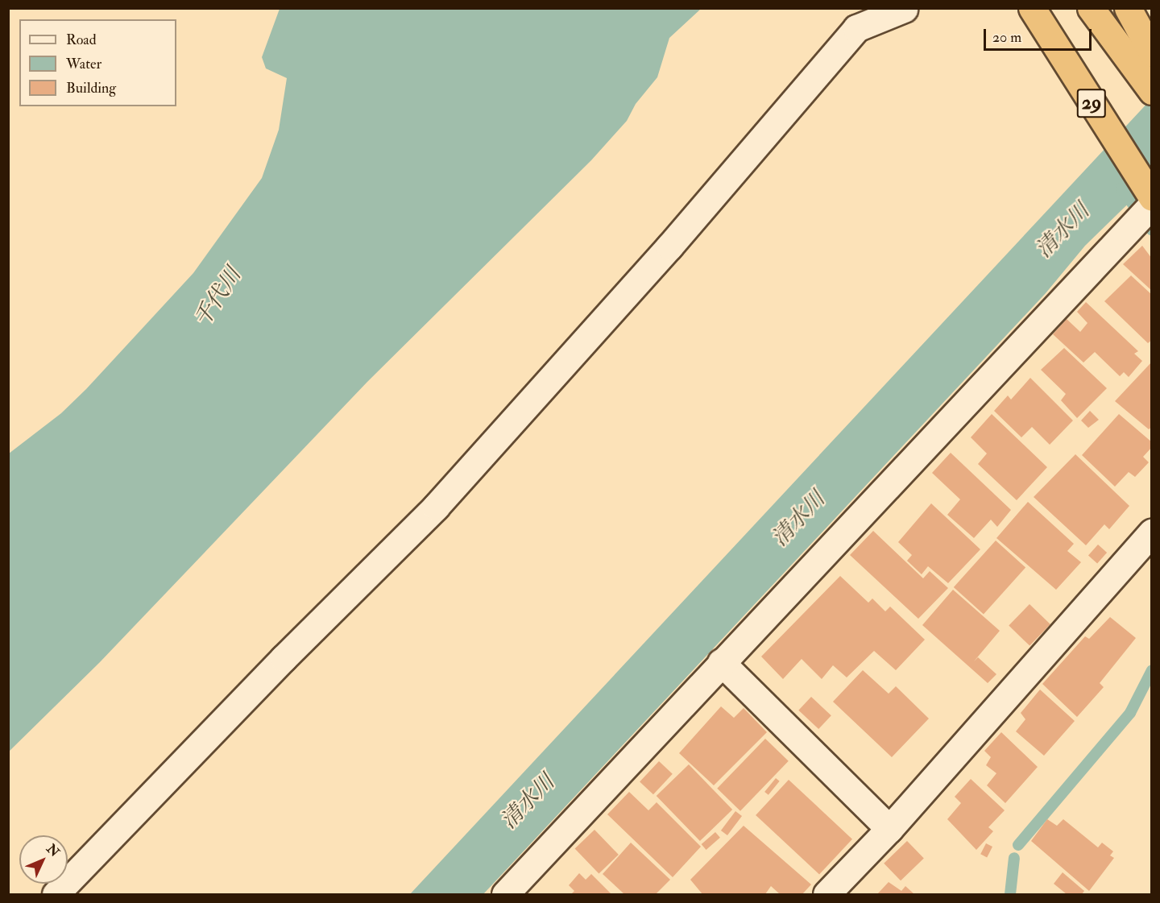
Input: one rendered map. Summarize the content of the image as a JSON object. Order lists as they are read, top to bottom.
{
  "streets": {
    "highway": ["29"]
  },
  "water": ["清水川", "千代川"],
  "legend": ["Road", "Water", "Building"],
  "scale_bar": "20 m",
  "north": "top right"
}
